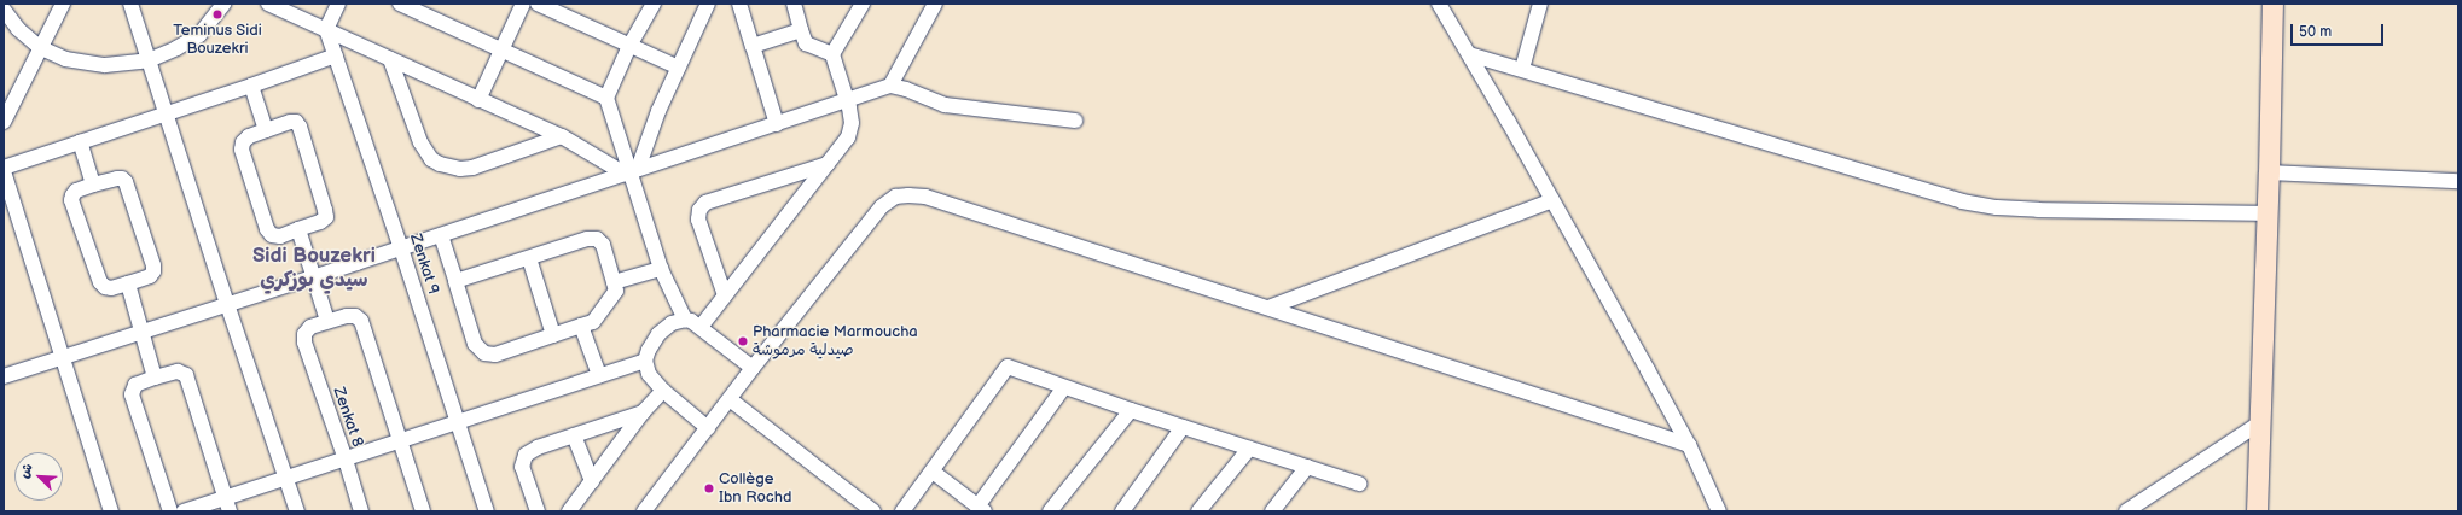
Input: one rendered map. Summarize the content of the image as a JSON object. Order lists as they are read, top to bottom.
{
  "streets": {
    "street": ["Zenkat 9", "Zenkat 8"]
  },
  "districts": ["Sidi Bouzekri سيدي بوزكري"],
  "places": ["Teminus Sidi Bouzekri", "Pharmacie Marmoucha صيدلية مرموشة", "Collège Ibn Rochd"],
  "scale_bar": "50 m",
  "north": "top left"
}
